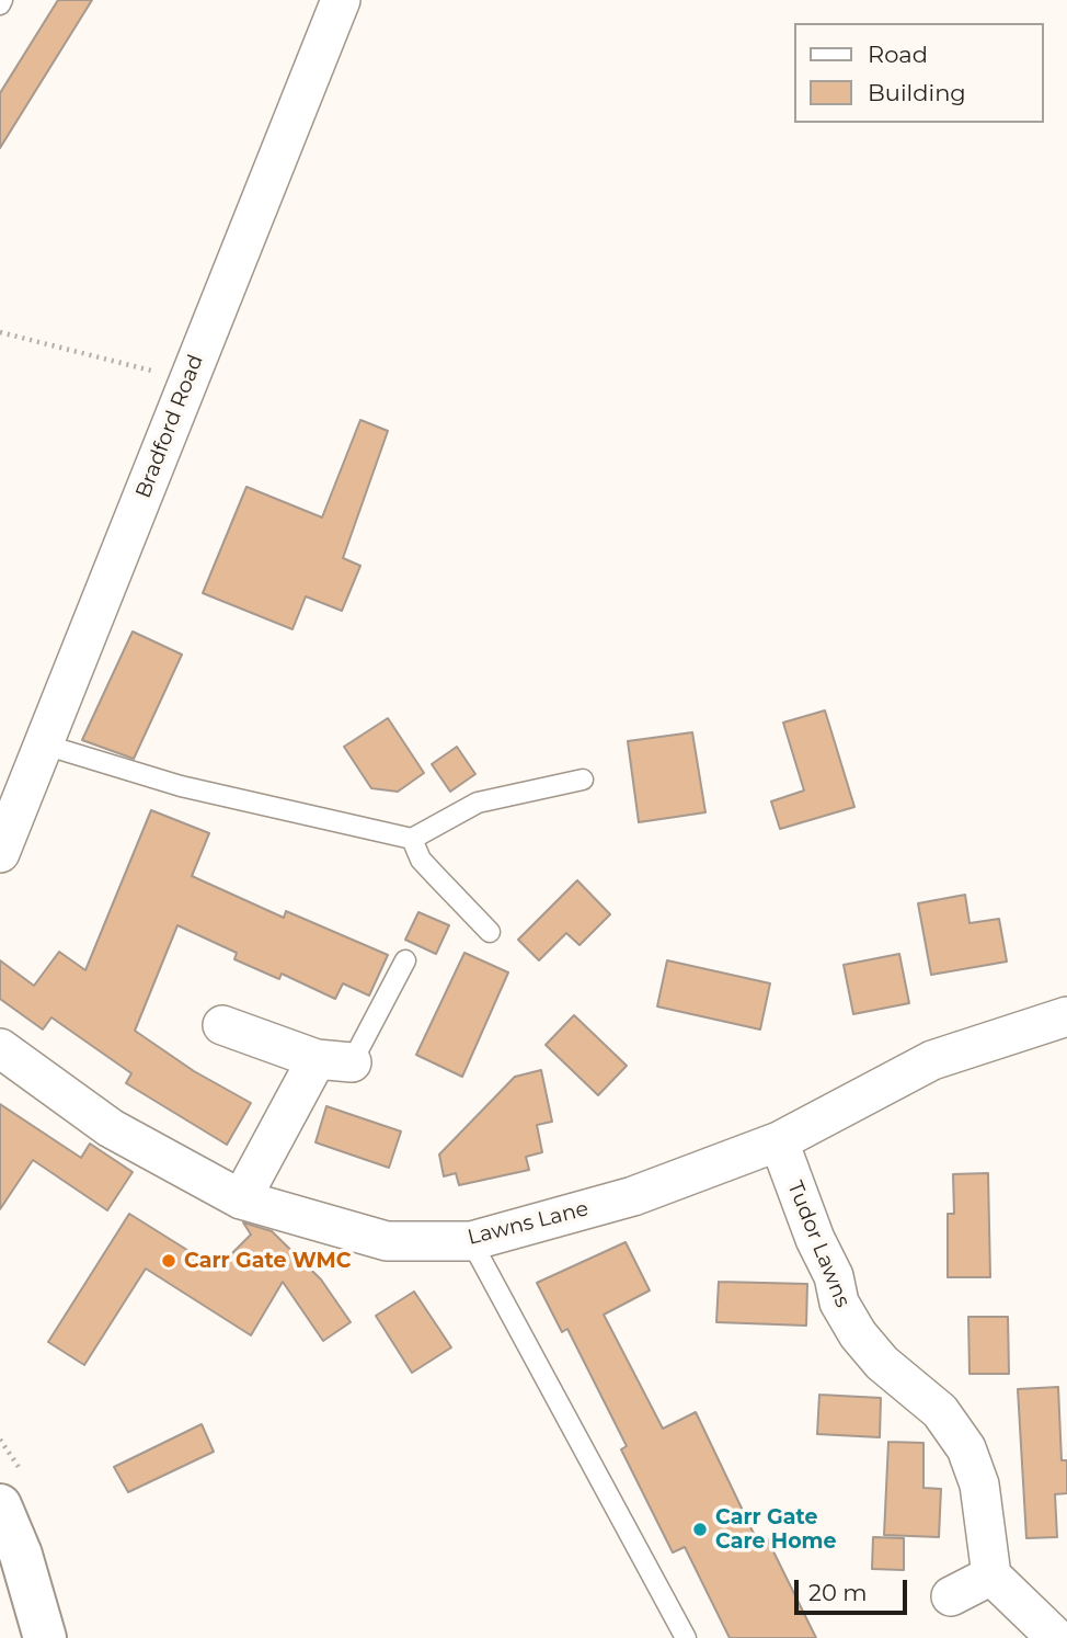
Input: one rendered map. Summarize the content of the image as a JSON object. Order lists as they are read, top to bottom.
{
  "streets": {
    "street": ["Bradford Road", "Lawns Lane", "Tudor Lawns"]
  },
  "crossings": [
    ["Lawns Lane", "Tudor Lawns"]
  ],
  "places": ["Carr Gate WMC", "Carr Gate Care Home"],
  "legend": ["Road", "Building"],
  "scale_bar": "20 m"
}
